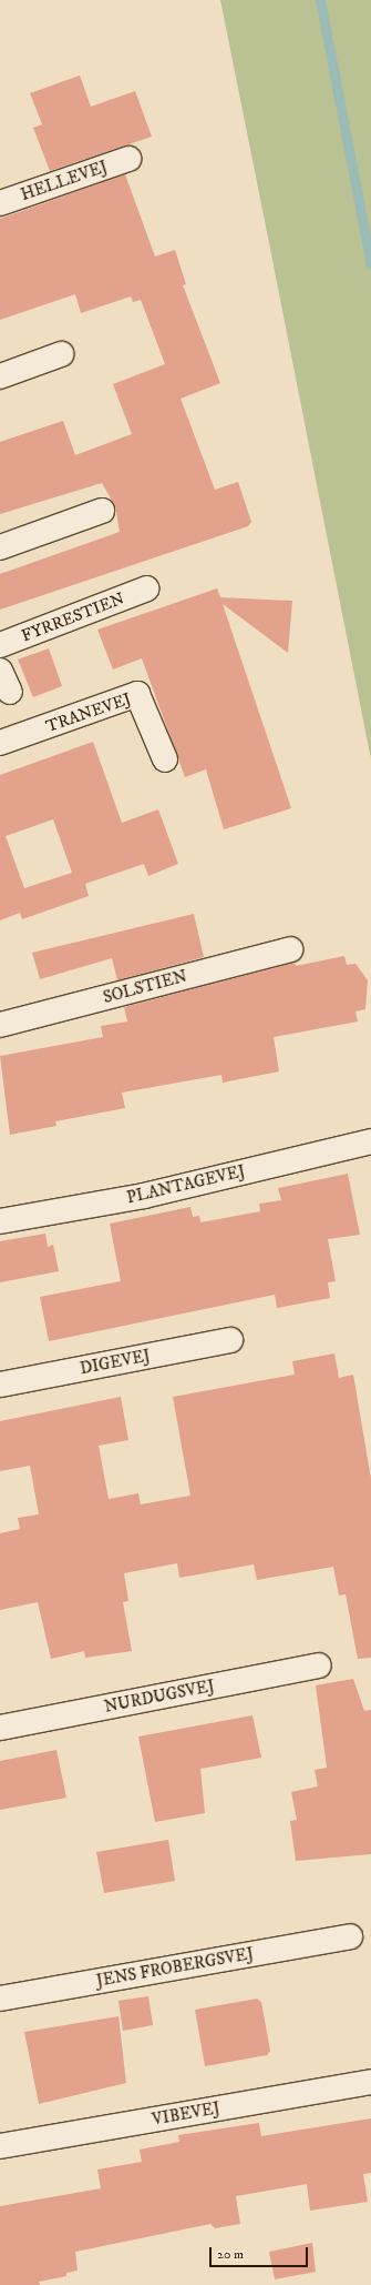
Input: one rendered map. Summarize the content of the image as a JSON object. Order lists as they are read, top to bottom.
{
  "streets": {
    "street": [
      "HELLEVEJ",
      "FYRRESTIEN",
      "TRANEVEJ",
      "SOLSTIEN",
      "PLANTAGEVEJ",
      "DIGEVEJ",
      "NURDUGSVEJ",
      "JENS FROBERGSVEJ",
      "VIBEVEJ"
    ]
  },
  "scale_bar": "20 m"
}
